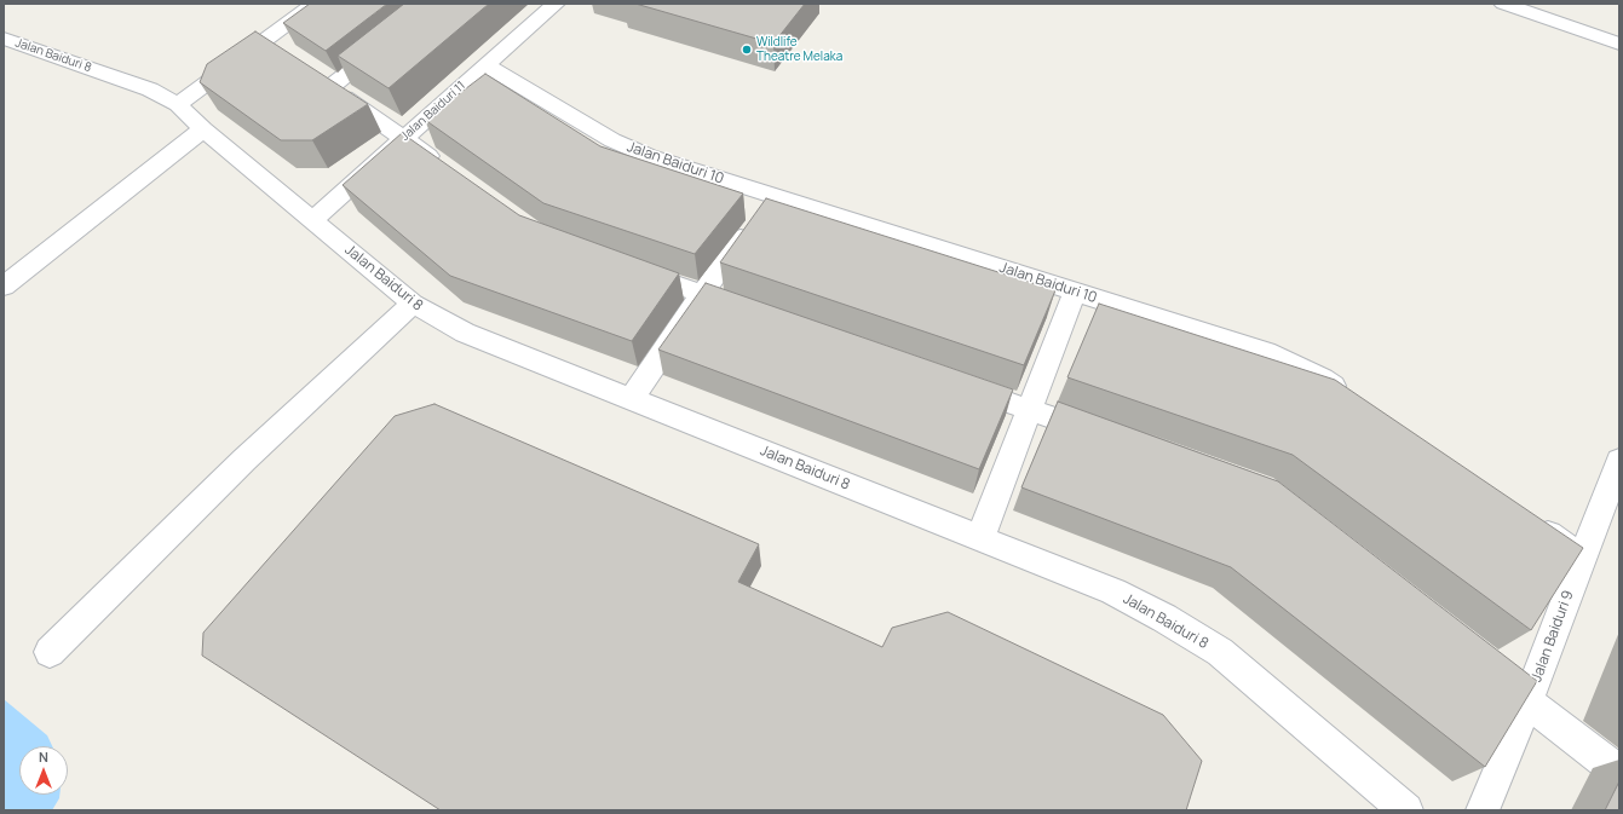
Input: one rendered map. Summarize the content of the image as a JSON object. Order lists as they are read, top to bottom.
{
  "streets": {
    "street": [
      "Jalan Baiduri 8",
      "Jalan Baiduri 11",
      "Jalan Baiduri 10",
      "Jalan Baiduri 9"
    ]
  },
  "crossings": [
    ["Jalan Baiduri 8", "Jalan Baiduri 11"],
    ["Jalan Baiduri 11", "Jalan Baiduri 10"]
  ],
  "places": ["Wildlife Theatre Melaka"],
  "north": "top"
}
